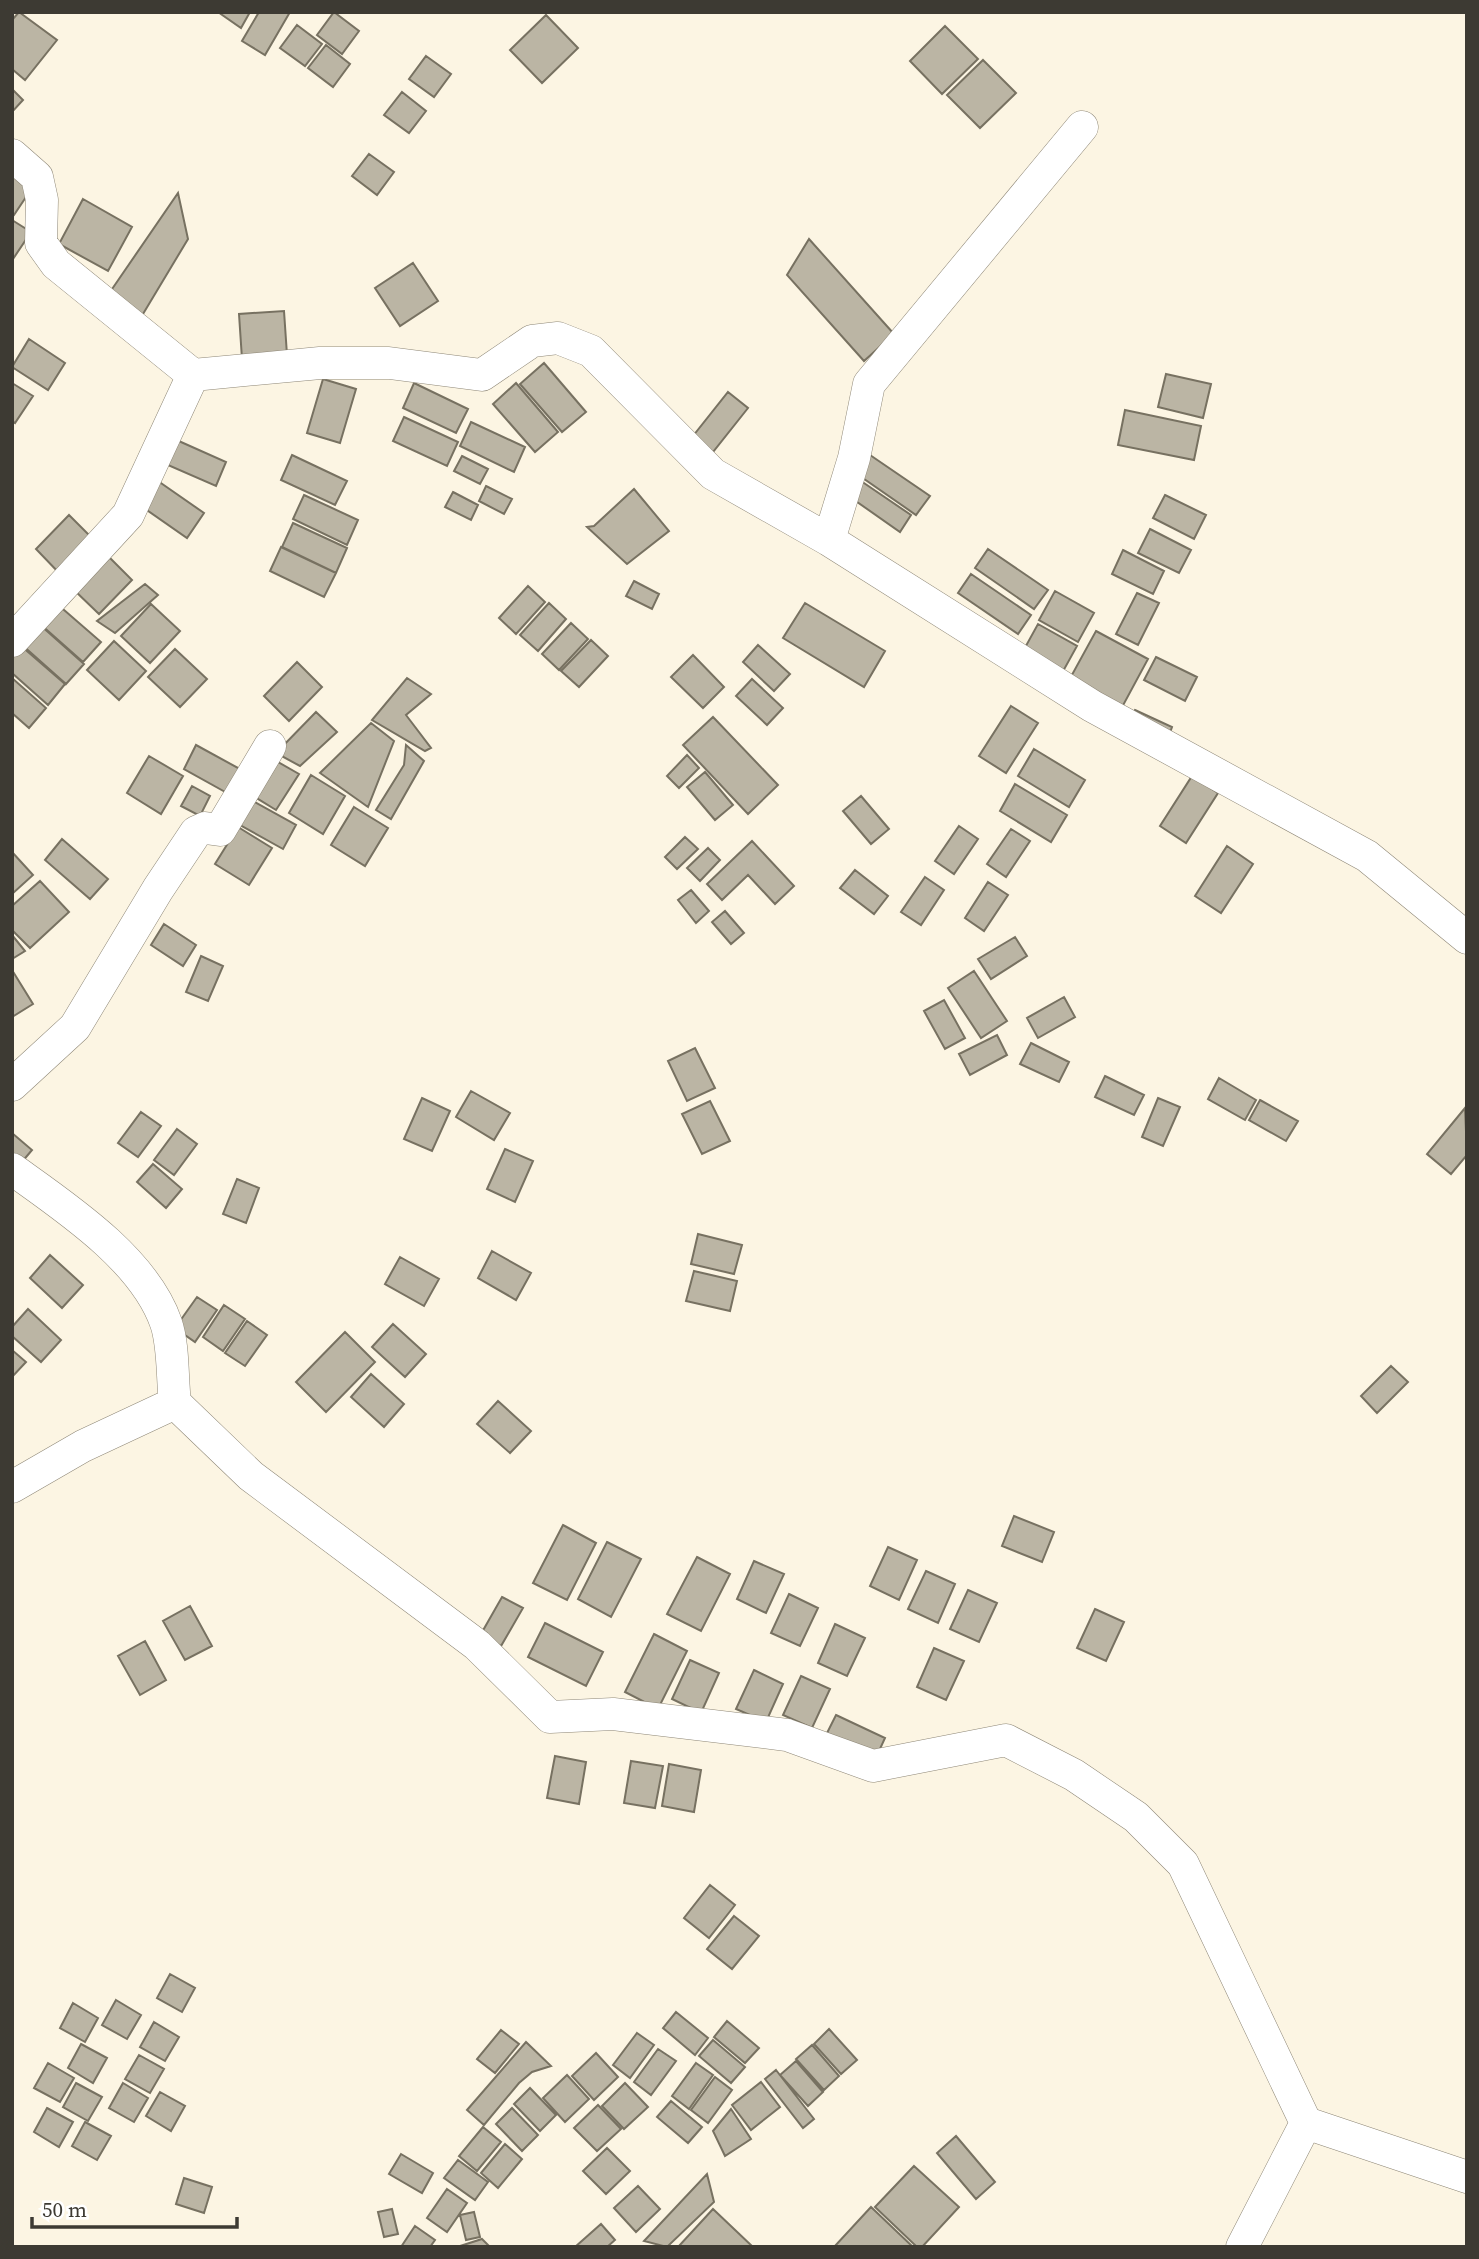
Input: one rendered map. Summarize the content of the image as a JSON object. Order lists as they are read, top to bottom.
{
  "scale_bar": "50 m"
}
